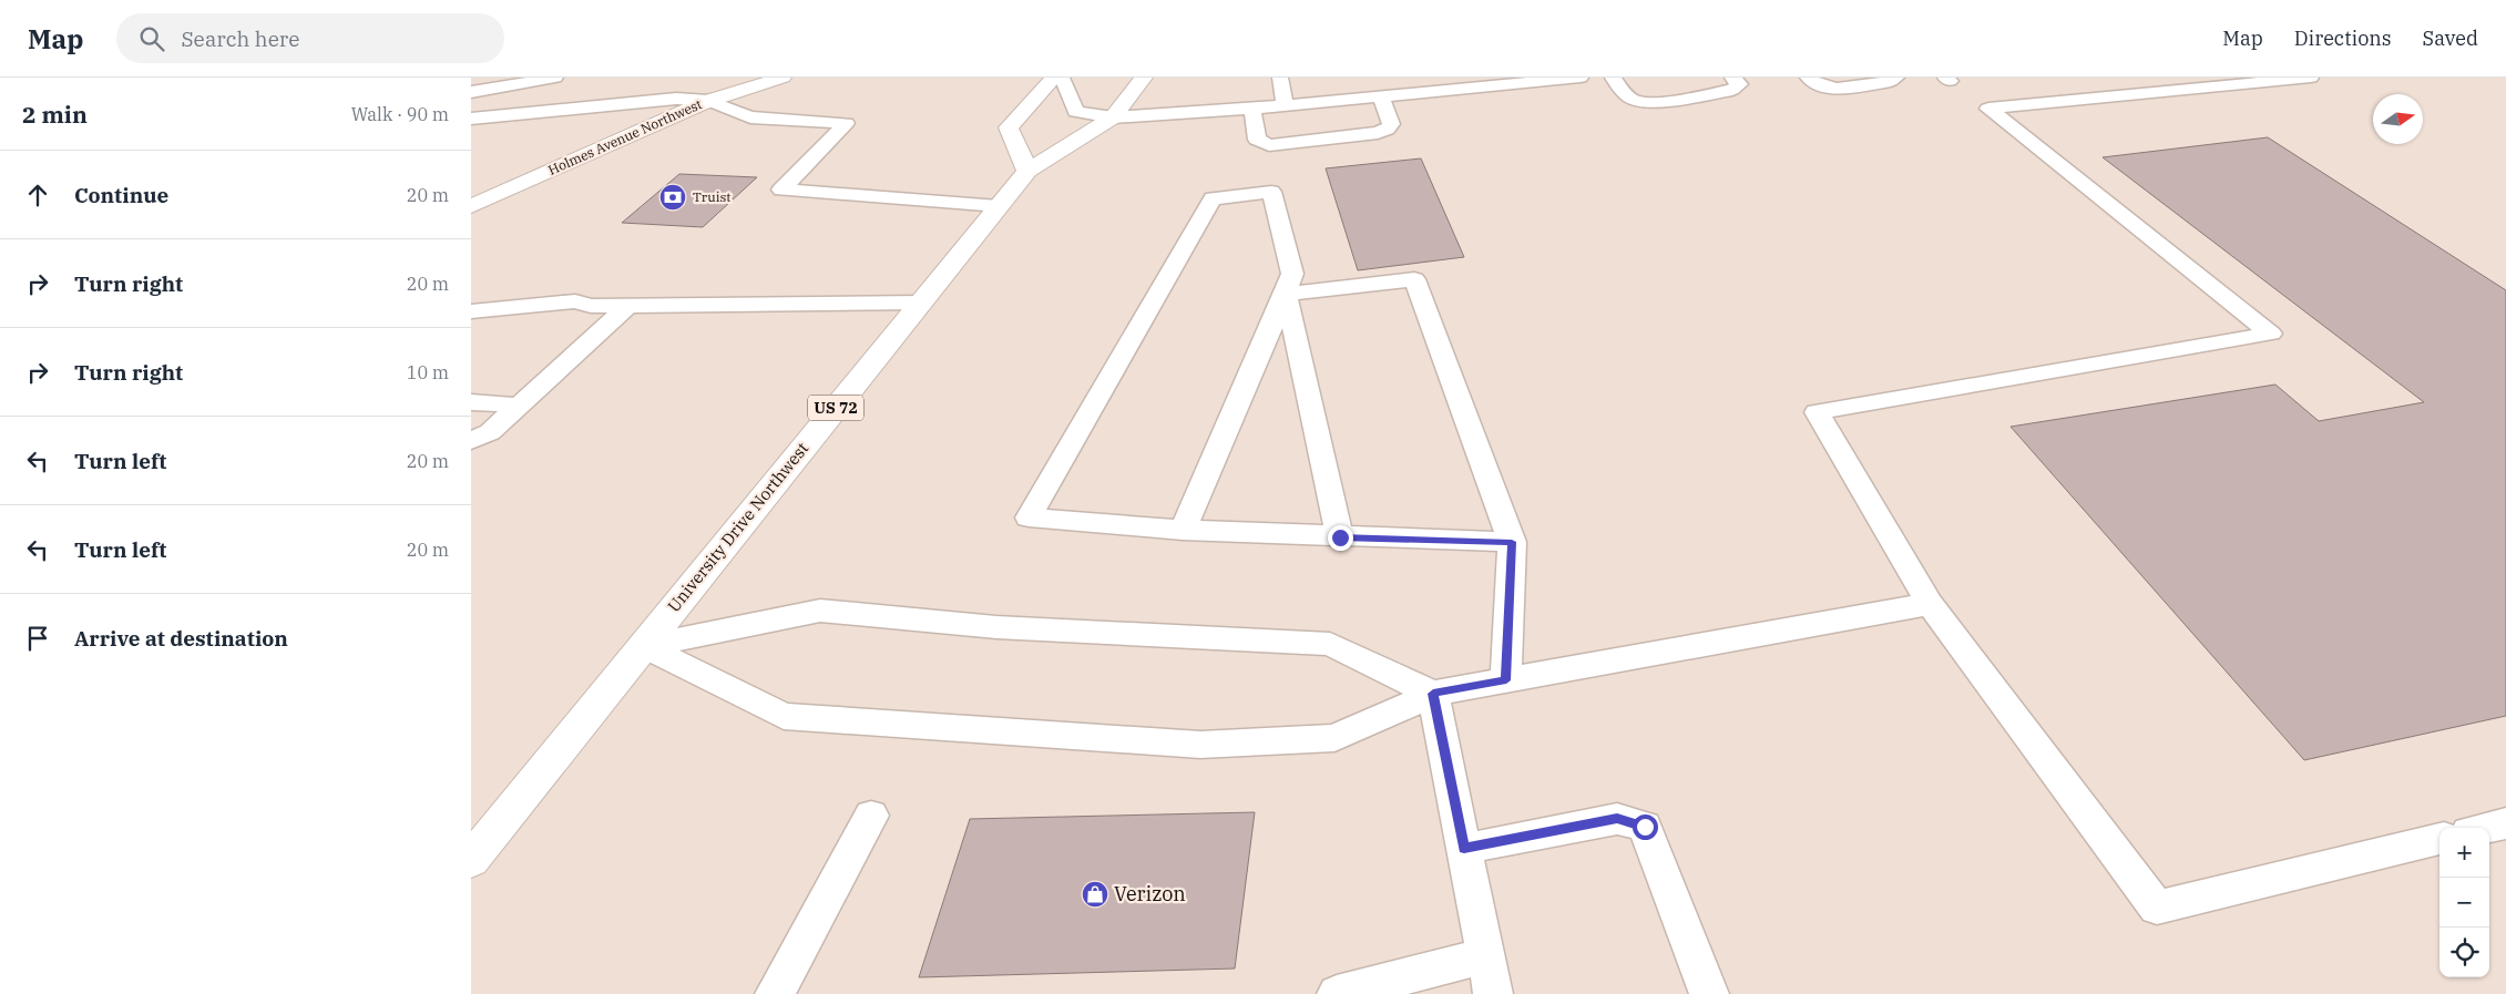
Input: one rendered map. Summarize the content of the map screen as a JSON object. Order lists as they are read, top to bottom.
{
  "streets": {
    "main road": ["Holmes Avenue Northwest", "US 72", "University Drive Northwest"]
  },
  "places": {
    "bank": ["Truist"],
    "shop": ["Verizon"]
  },
  "north": "right",
  "page": {
    "header": "Map",
    "search": "Search here",
    "nav": ["Map", "Directions", "Saved"],
    "heading": ["2 min", "Walk · 90 m"],
    "list": [
      ["Continue", "20 m"],
      ["Turn right", "20 m"],
      ["Turn right", "10 m"],
      ["Turn left", "20 m"],
      ["Turn left", "20 m"],
      "Arrive at destination"
    ],
    "map_buttons": ["+", "−"]
  }
}
